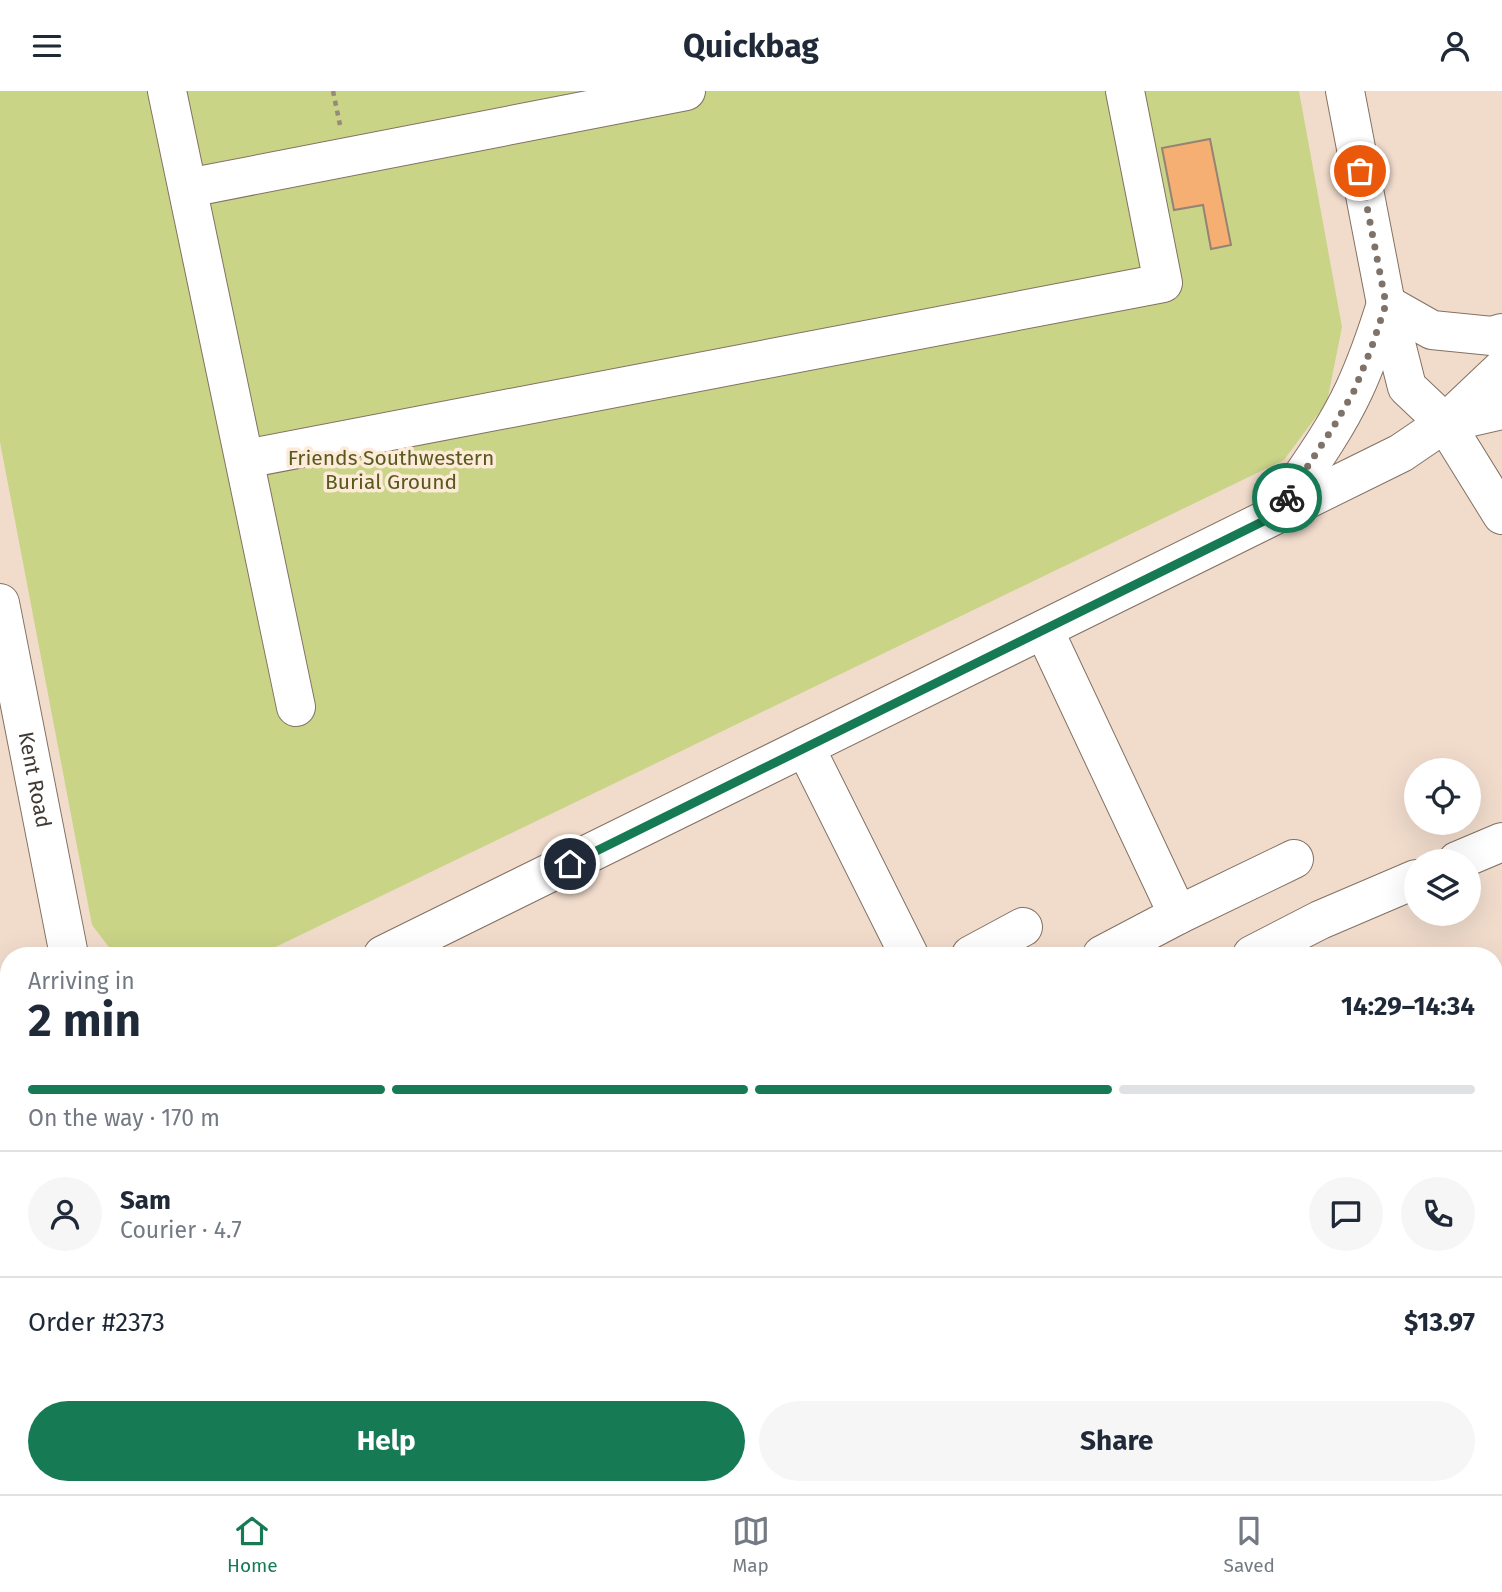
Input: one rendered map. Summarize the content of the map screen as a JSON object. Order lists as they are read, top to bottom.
{
  "streets": {
    "main road": ["Kent Road"]
  },
  "parks": ["Friends Southwestern Burial Ground"],
  "page": {
    "header": "Quickbag",
    "heading": ["2 min", "Arriving in", "14:29–14:34"],
    "panel": [
      "Sam",
      "Courier · 4.7",
      "Order #2373",
      "$13.97"
    ],
    "bar": "On the way · 170 m",
    "buttons": ["Help", "Share"],
    "tabs": ["Home", "Map", "Saved"]
  }
}
